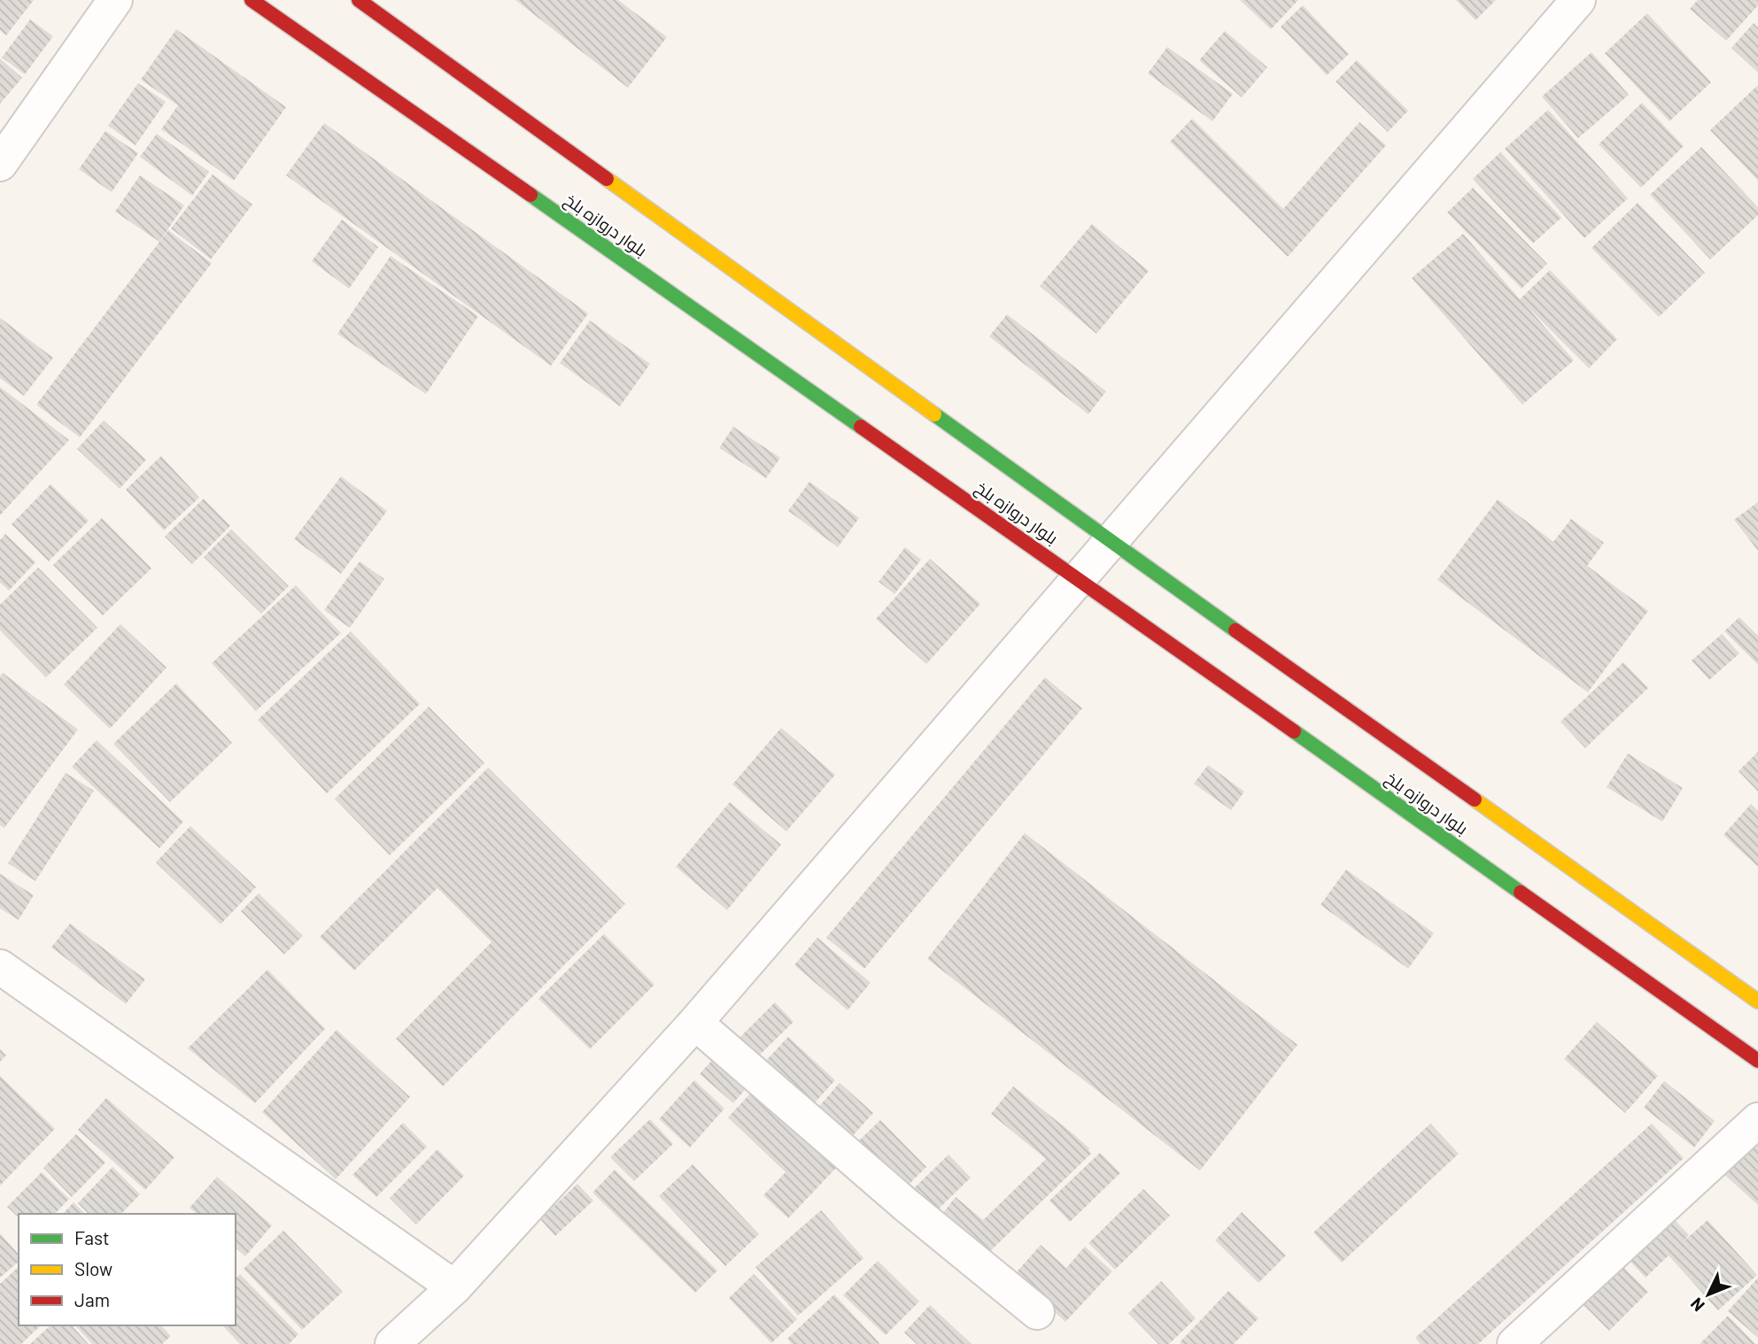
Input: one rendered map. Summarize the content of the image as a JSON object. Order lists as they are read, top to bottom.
{
  "streets": {
    "main road": ["بلوار دروازه بلخ"]
  },
  "legend": ["Fast", "Slow", "Jam"],
  "north": "bottom left"
}
